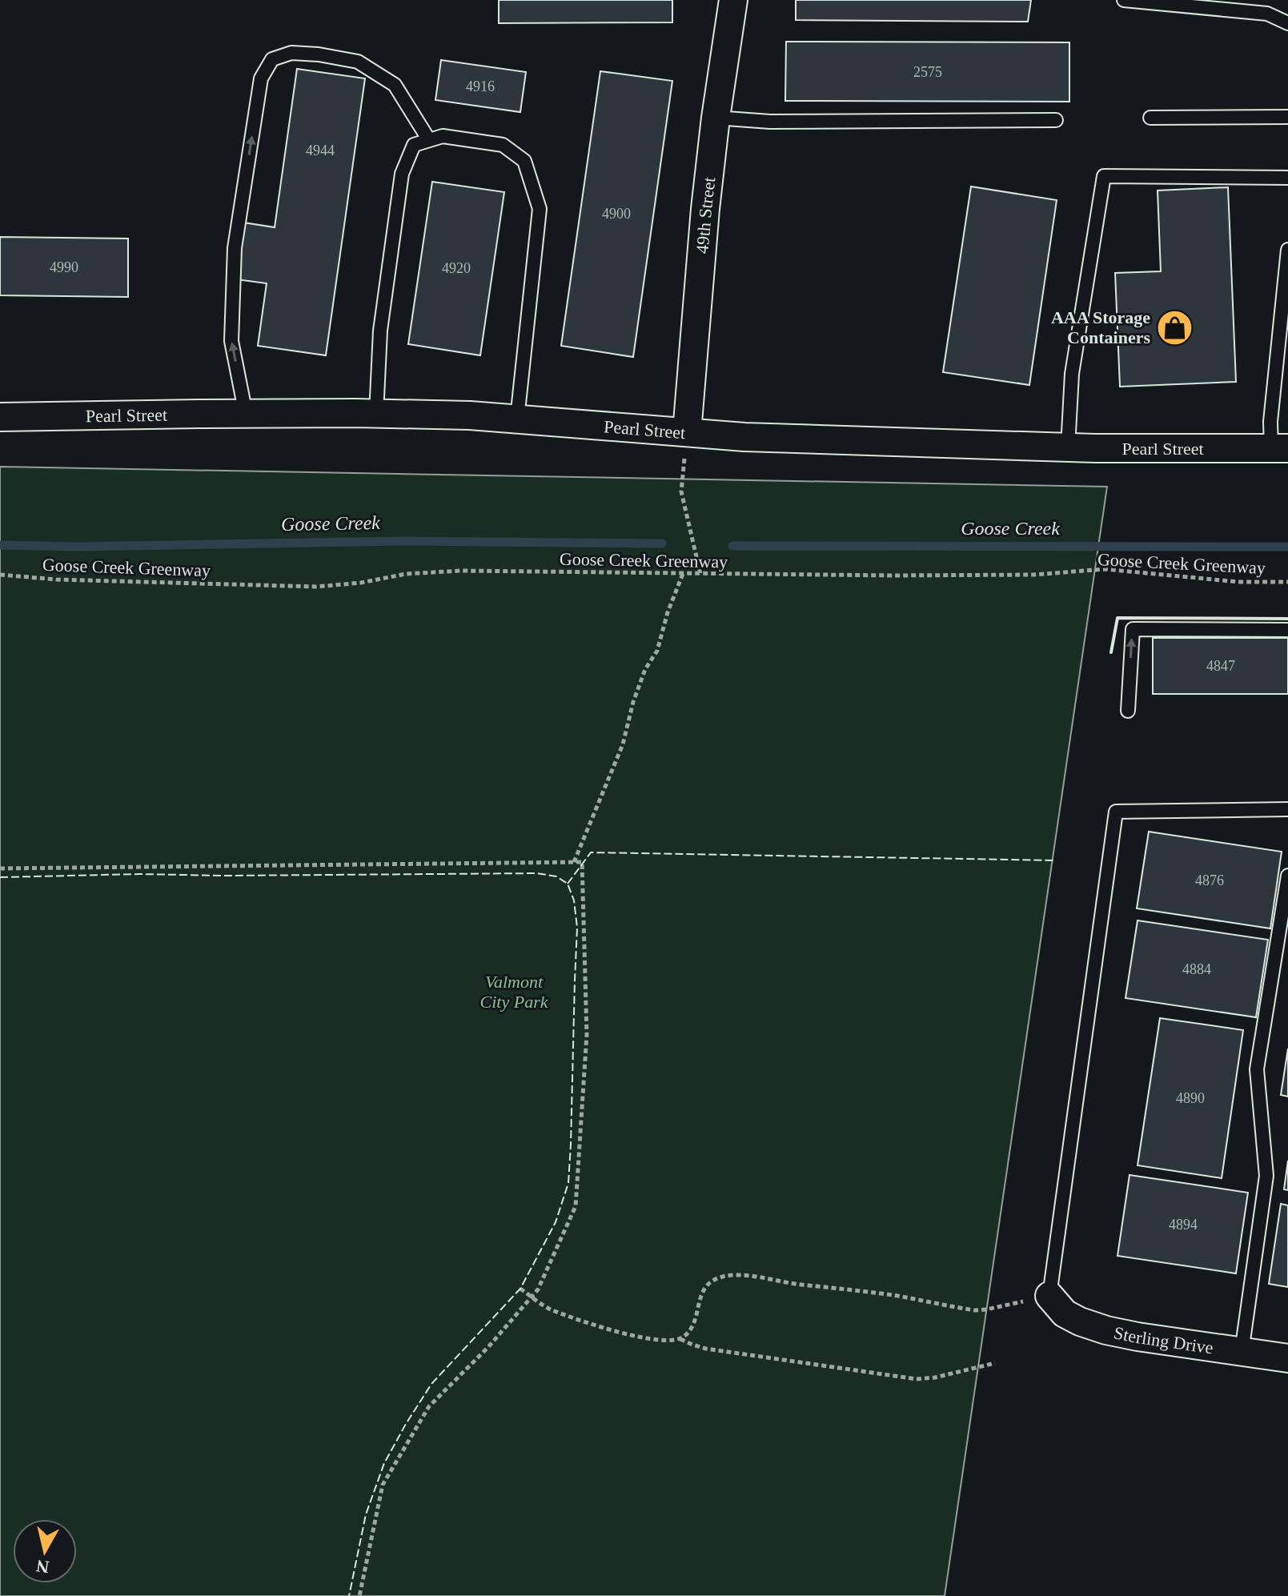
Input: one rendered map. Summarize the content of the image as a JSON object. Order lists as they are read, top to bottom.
{
  "streets": {
    "street": ["49th Street", "Pearl Street", "Sterling Drive"],
    "path": ["Goose Creek Greenway"]
  },
  "crossings": [
    ["49th Street", "Pearl Street"]
  ],
  "water": ["Goose Creek"],
  "parks": ["Valmont City Park"],
  "places": {
    "shop": ["AAA Storage Containers"]
  },
  "house_numbers": [
    "2575",
    "4916",
    "4944",
    "4900",
    "4990",
    "4920",
    "4847",
    "4876",
    "4884",
    "4890",
    "4894"
  ],
  "north": "bottom"
}
